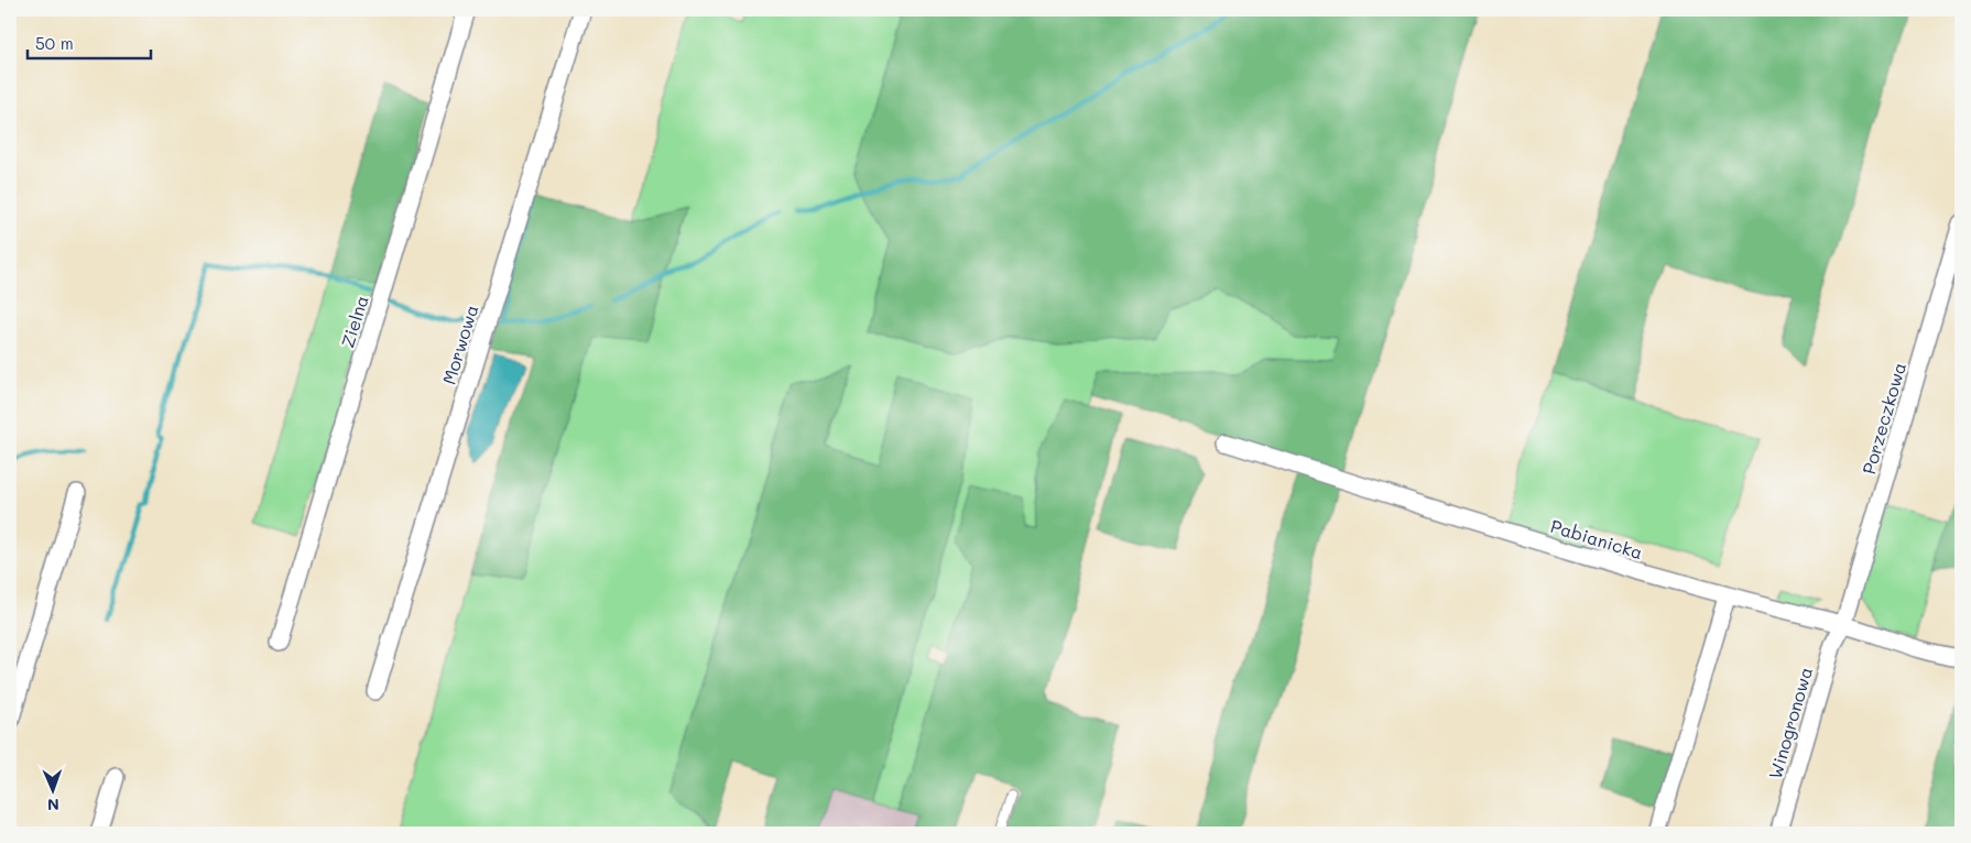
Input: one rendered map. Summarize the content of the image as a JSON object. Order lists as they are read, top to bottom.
{
  "streets": {
    "street": [
      "Zielna",
      "Morwowa",
      "Porzeczkowa",
      "Pabianicka",
      "Winogronowa"
    ]
  },
  "crossings": [
    ["Porzeczkowa", "Pabianicka"],
    ["Porzeczkowa", "Winogronowa"],
    ["Pabianicka", "Winogronowa"]
  ],
  "scale_bar": "50 m",
  "north": "bottom"
}
